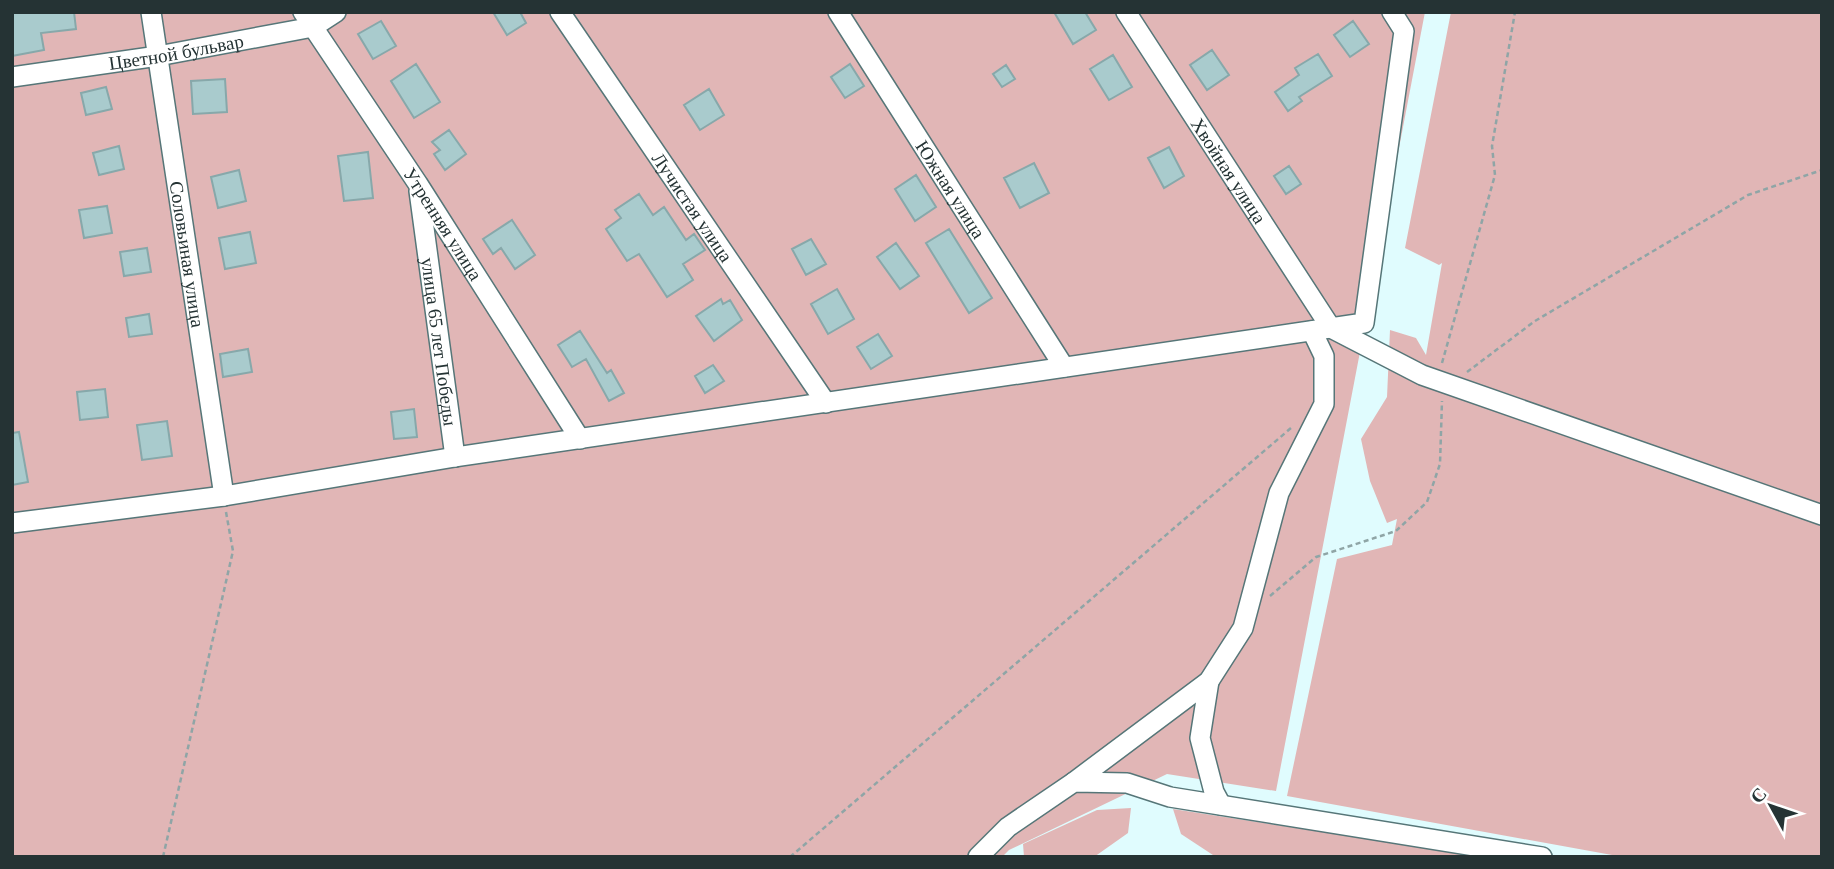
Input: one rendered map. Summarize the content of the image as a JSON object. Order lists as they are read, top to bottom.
{
  "streets": {
    "street": [
      "Цветной бульвар",
      "Хвойная улица",
      "Южная улица",
      "Лучистая улица",
      "Утренняя улица",
      "Соловьиная улица",
      "улица 65 лет Победы"
    ]
  },
  "crossings": [
    ["Цветной бульвар", "Утренняя улица"],
    ["Цветной бульвар", "Соловьиная улица"],
    ["Утренняя улица", "улица 65 лет Победы"]
  ],
  "north": "top left"
}
